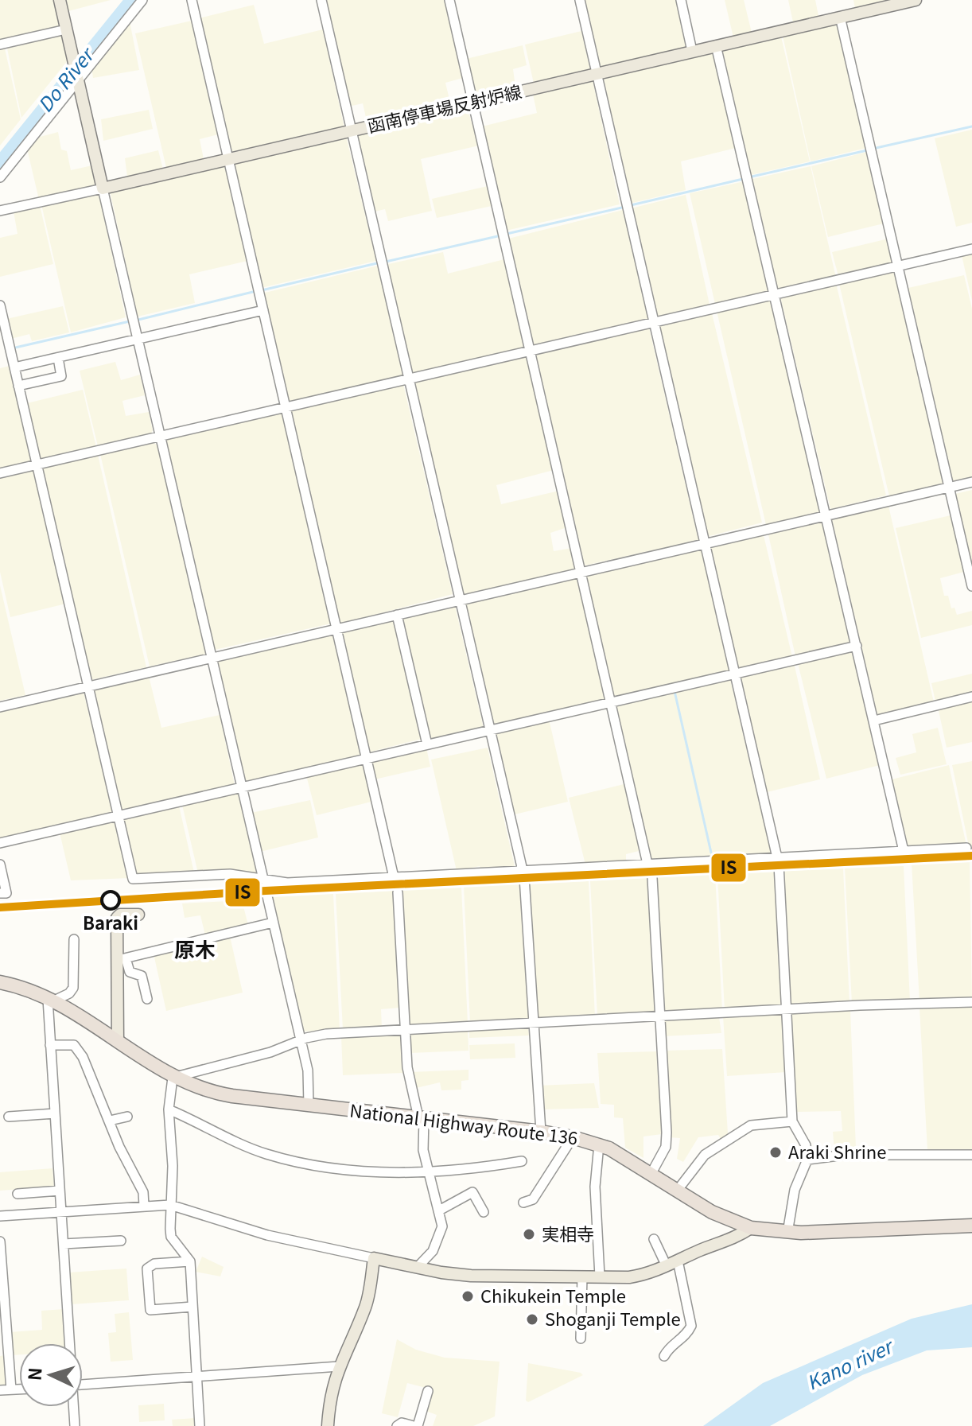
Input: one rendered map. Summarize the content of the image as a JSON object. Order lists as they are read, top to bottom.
{
  "streets": {
    "highway": ["National Highway Route 136"],
    "main road": ["函南停車場反射炉線"]
  },
  "districts": ["原木"],
  "water": ["Do River", "Kano river"],
  "places": [
    "Baraki",
    "Araki Shrine",
    "実相寺",
    "Chikukein Temple",
    "Shoganji Temple"
  ],
  "lines": ["transit line IS"],
  "north": "left"
}
